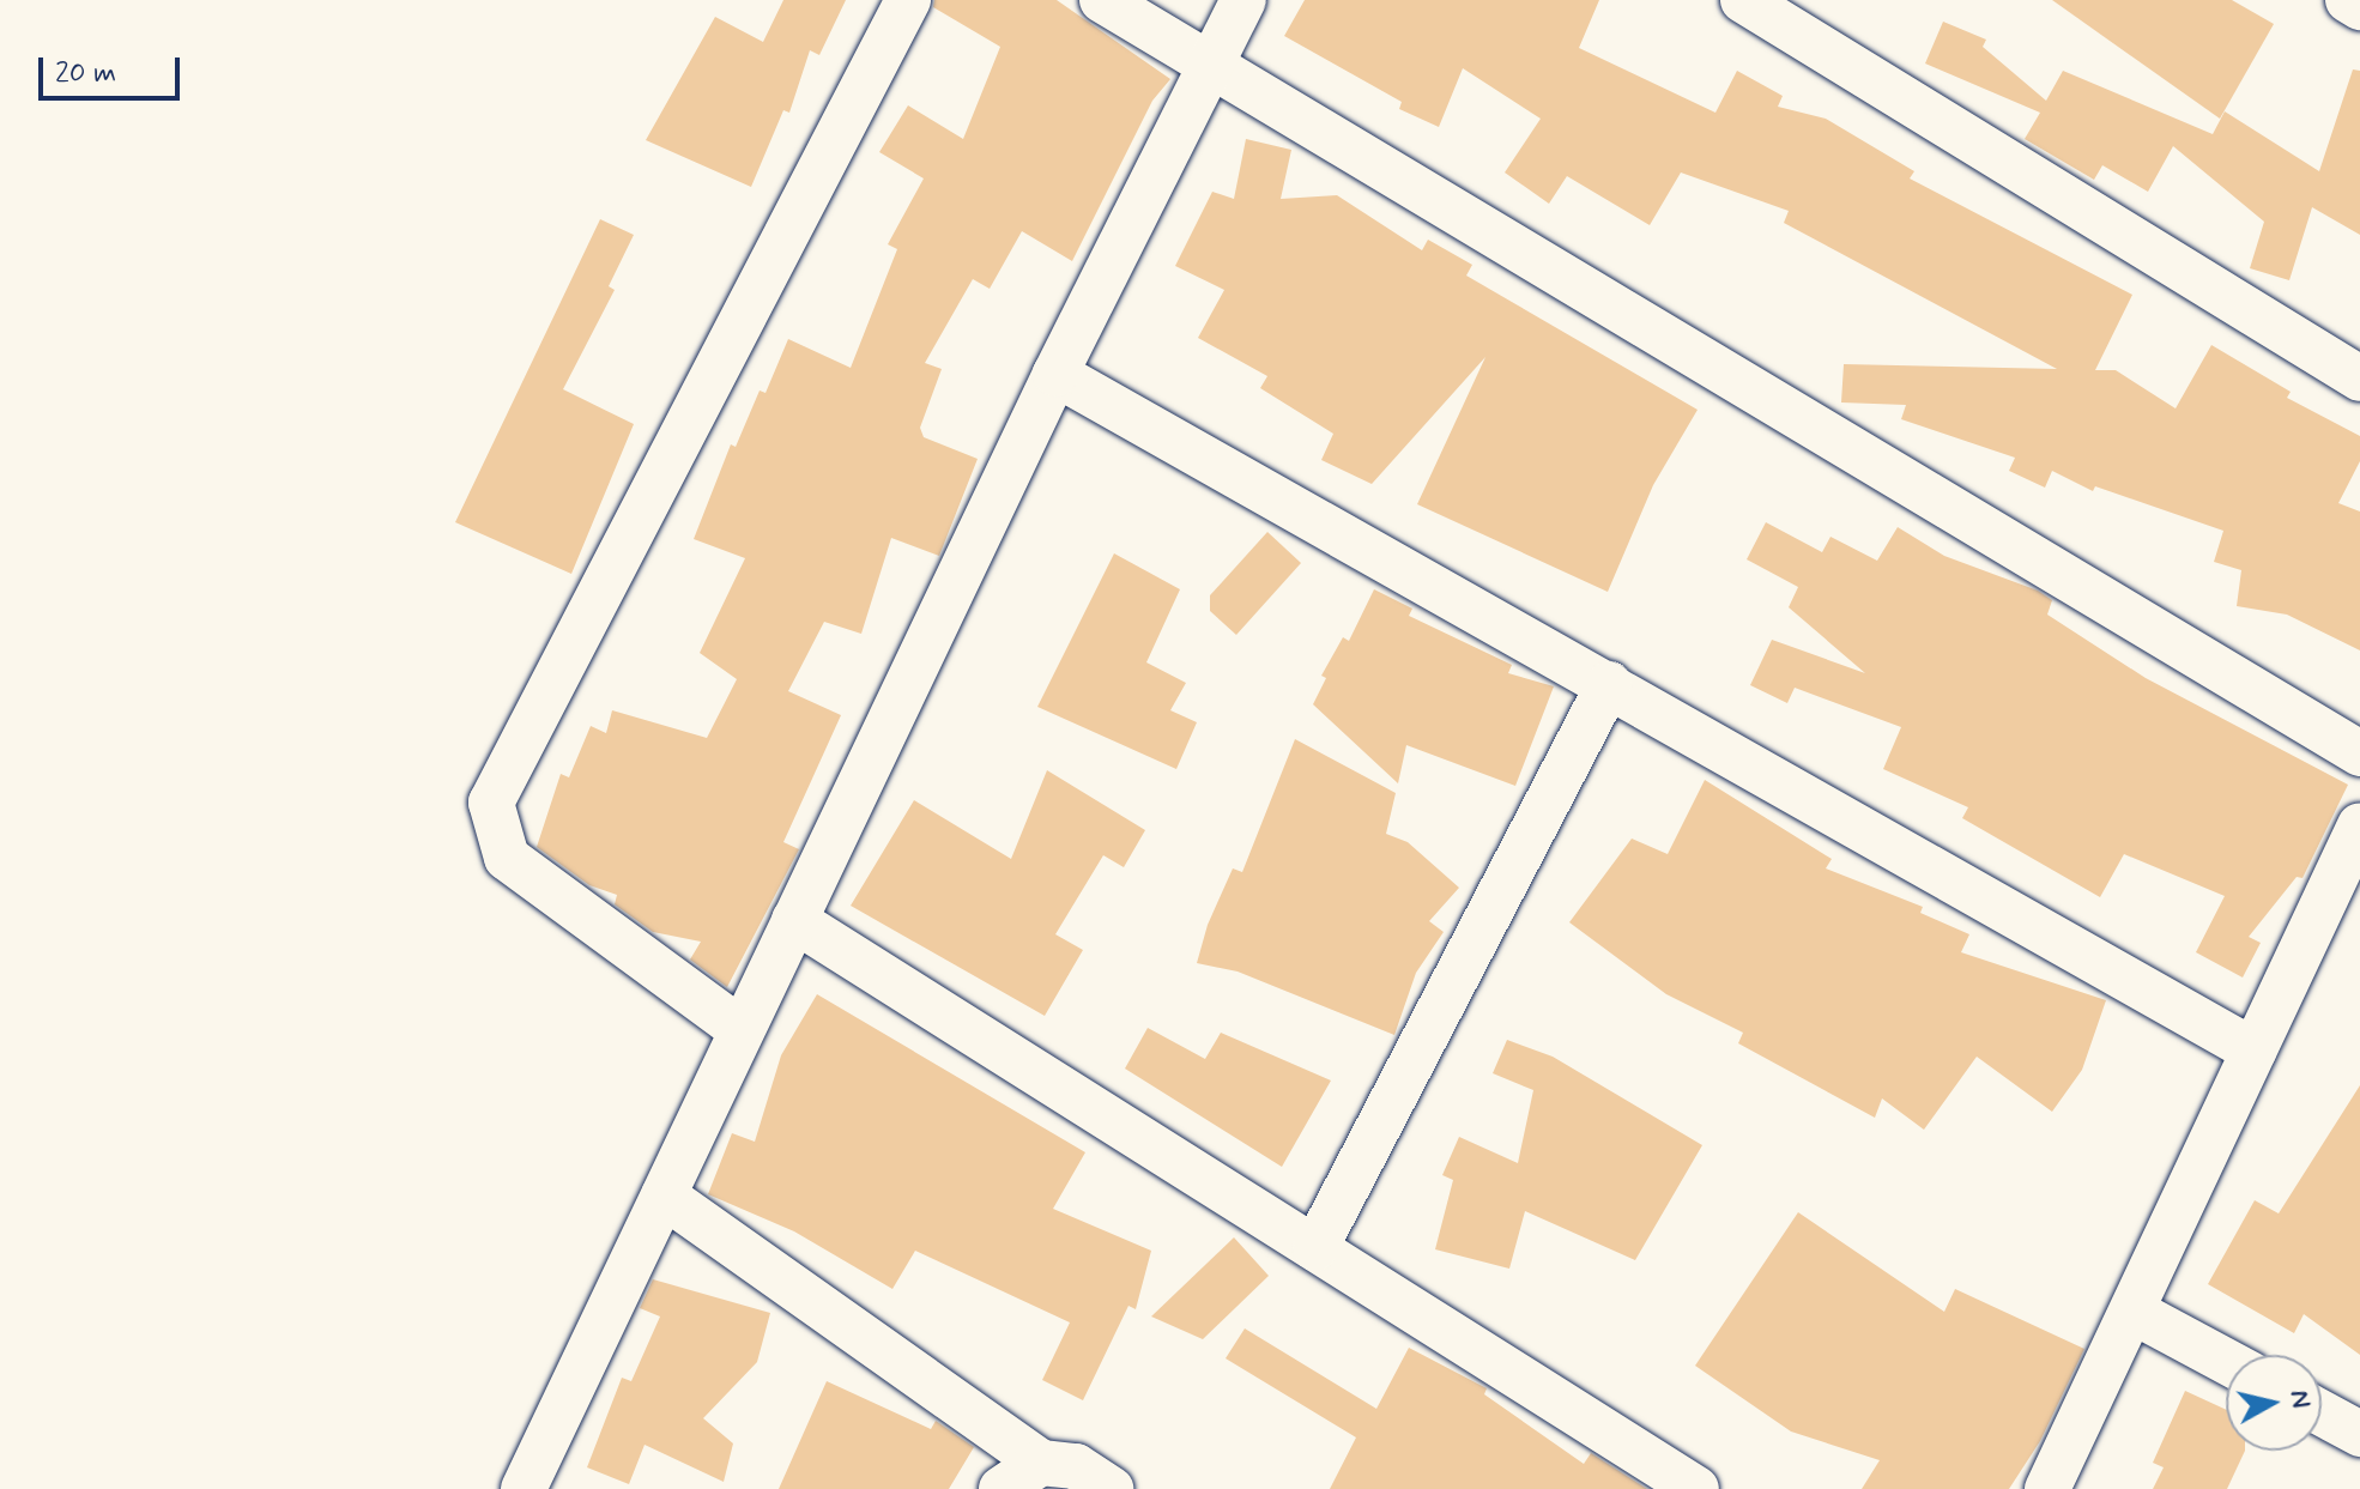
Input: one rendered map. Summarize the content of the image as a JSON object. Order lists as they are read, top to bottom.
{
  "scale_bar": "20 m",
  "north": "right"
}
